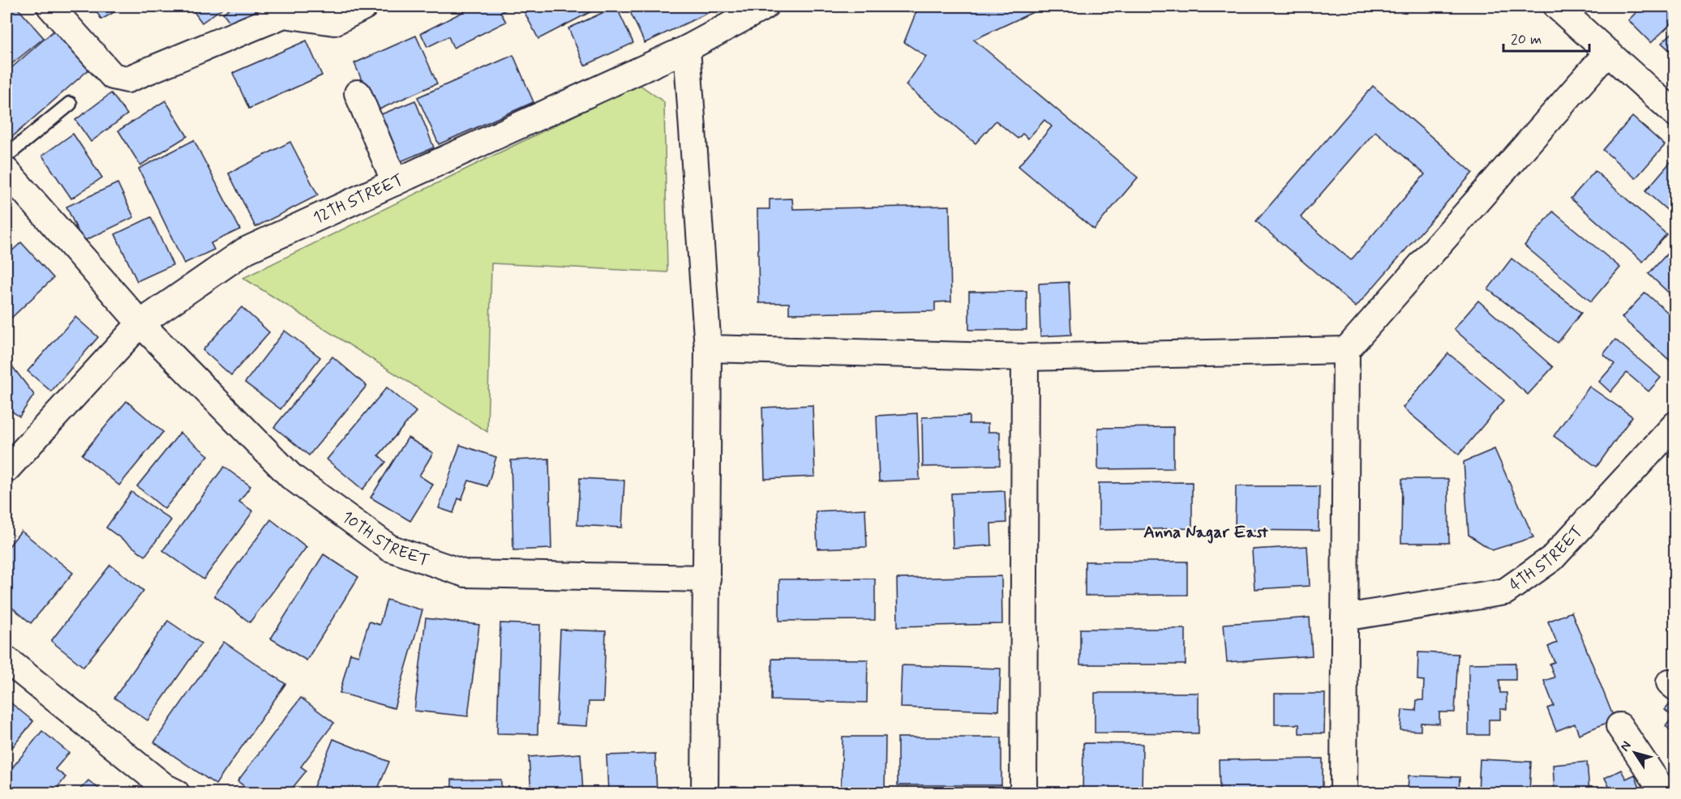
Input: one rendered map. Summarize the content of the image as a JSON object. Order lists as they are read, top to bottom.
{
  "streets": {
    "street": ["12TH STREET", "10TH STREET", "4TH STREET"]
  },
  "crossings": [
    ["12TH STREET", "10TH STREET"]
  ],
  "districts": ["Anna Nagar East"],
  "scale_bar": "20 m",
  "north": "top left"
}
